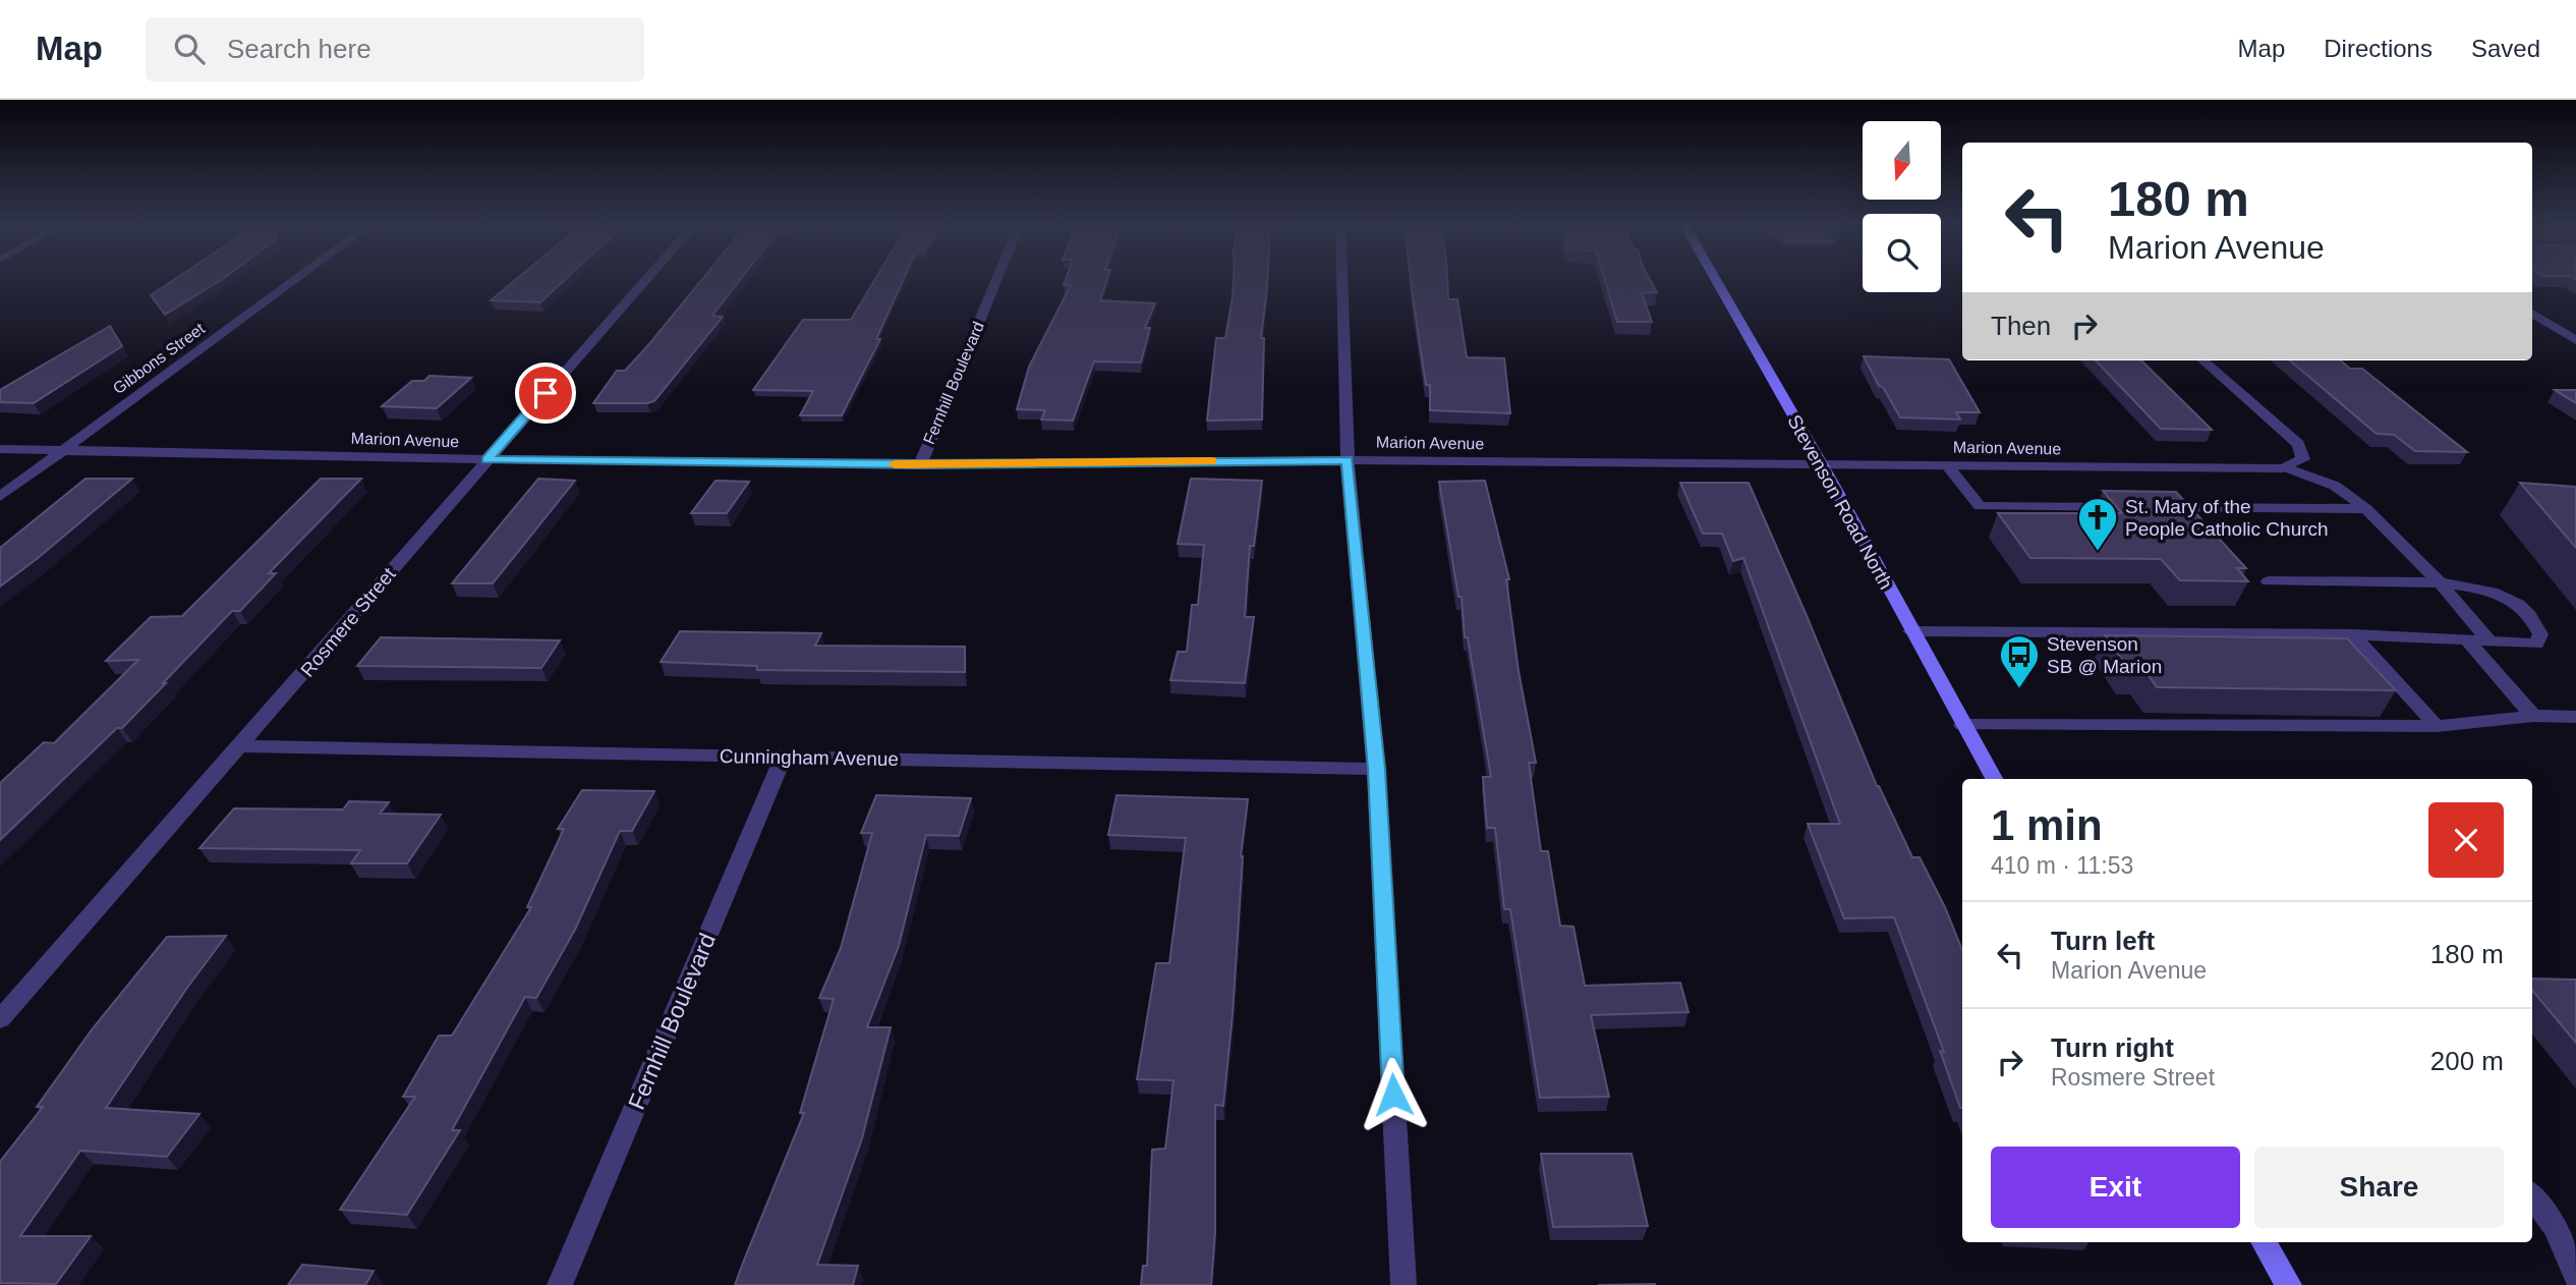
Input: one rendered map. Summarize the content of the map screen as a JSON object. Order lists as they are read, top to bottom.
{
  "streets": {
    "main road": ["Stevenson Road North"],
    "street": [
      "Gibbons Street",
      "Fernhill Boulevard",
      "Marion Avenue",
      "Rosmere Street",
      "Cunningham Avenue"
    ]
  },
  "crossings": [
    ["Gibbons Street", "Marion Avenue"],
    ["Fernhill Boulevard", "Marion Avenue"],
    ["Fernhill Boulevard", "Cunningham Avenue"],
    ["Marion Avenue", "Stevenson Road North"],
    ["Marion Avenue", "Rosmere Street"],
    ["Rosmere Street", "Cunningham Avenue"]
  ],
  "places": {
    "church": ["St. Mary of the People Catholic Church"],
    "bus stop": ["Stevenson SB @ Marion"]
  },
  "north": "bottom",
  "page": {
    "header": "Map",
    "search": "Search here",
    "nav": ["Map", "Directions", "Saved"],
    "turn": ["180 m", "Marion Avenue"],
    "then": "Then",
    "heading": ["1 min", "410 m · 11:53"],
    "list": [
      {
        "name": "Turn left",
        "note": "Marion Avenue",
        "value": "180 m"
      },
      {
        "name": "Turn right",
        "note": "Rosmere Street",
        "value": "200 m"
      }
    ],
    "buttons": ["Exit", "Share"]
  }
}
